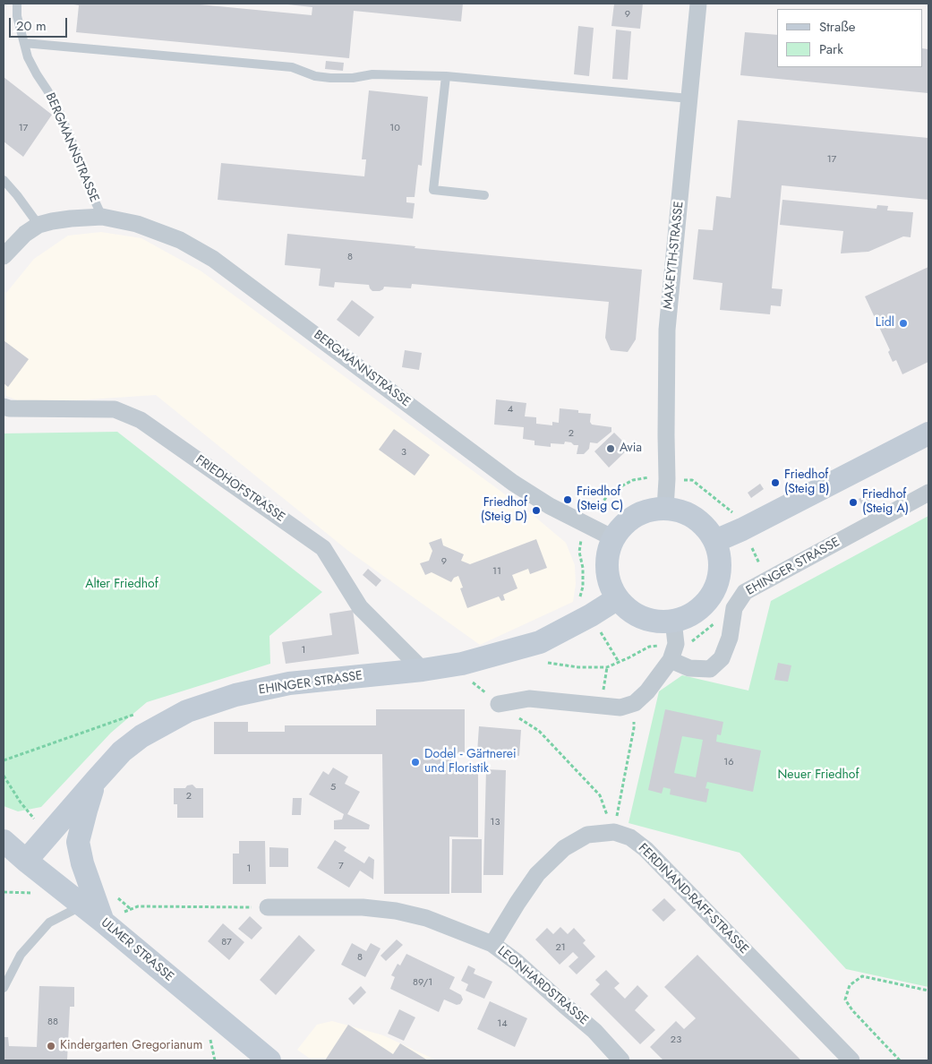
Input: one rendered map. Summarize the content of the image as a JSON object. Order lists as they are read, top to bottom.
{
  "streets": {
    "main road": ["EHINGER STRASSE", "ULMER STRASSE"],
    "street": [
      "BERGMANNSTRASSE",
      "MAX-EYTH-STRASSE",
      "FRIEDHOFSTRASSE",
      "FERDINAND-RAFF-STRASSE",
      "LEONHARDSTRASSE"
    ]
  },
  "crossings": [
    ["BERGMANNSTRASSE", "MAX-EYTH-STRASSE"],
    ["BERGMANNSTRASSE", "EHINGER STRASSE"],
    ["MAX-EYTH-STRASSE", "EHINGER STRASSE"],
    ["FRIEDHOFSTRASSE", "EHINGER STRASSE"],
    ["EHINGER STRASSE", "ULMER STRASSE"],
    ["FERDINAND-RAFF-STRASSE", "LEONHARDSTRASSE"]
  ],
  "parks": ["Alter Friedhof", "Neuer Friedhof"],
  "places": [
    "Lidl",
    "Avia",
    "Friedhof (Steig B)",
    "Friedhof (Steig C)",
    "Friedhof (Steig A)",
    "Friedhof (Steig D)",
    "Dodel - Gärtnerei und Floristik",
    "Kindergarten Gregorianum"
  ],
  "house_numbers": [
    "9",
    "17",
    "10",
    "17",
    "8",
    "4",
    "2",
    "3",
    "9",
    "11",
    "1",
    "16",
    "5",
    "2",
    "13",
    "7",
    "1",
    "87",
    "21",
    "8",
    "89/1",
    "88",
    "14",
    "23"
  ],
  "legend": ["Straße", "Park"],
  "scale_bar": "20 m"
}
